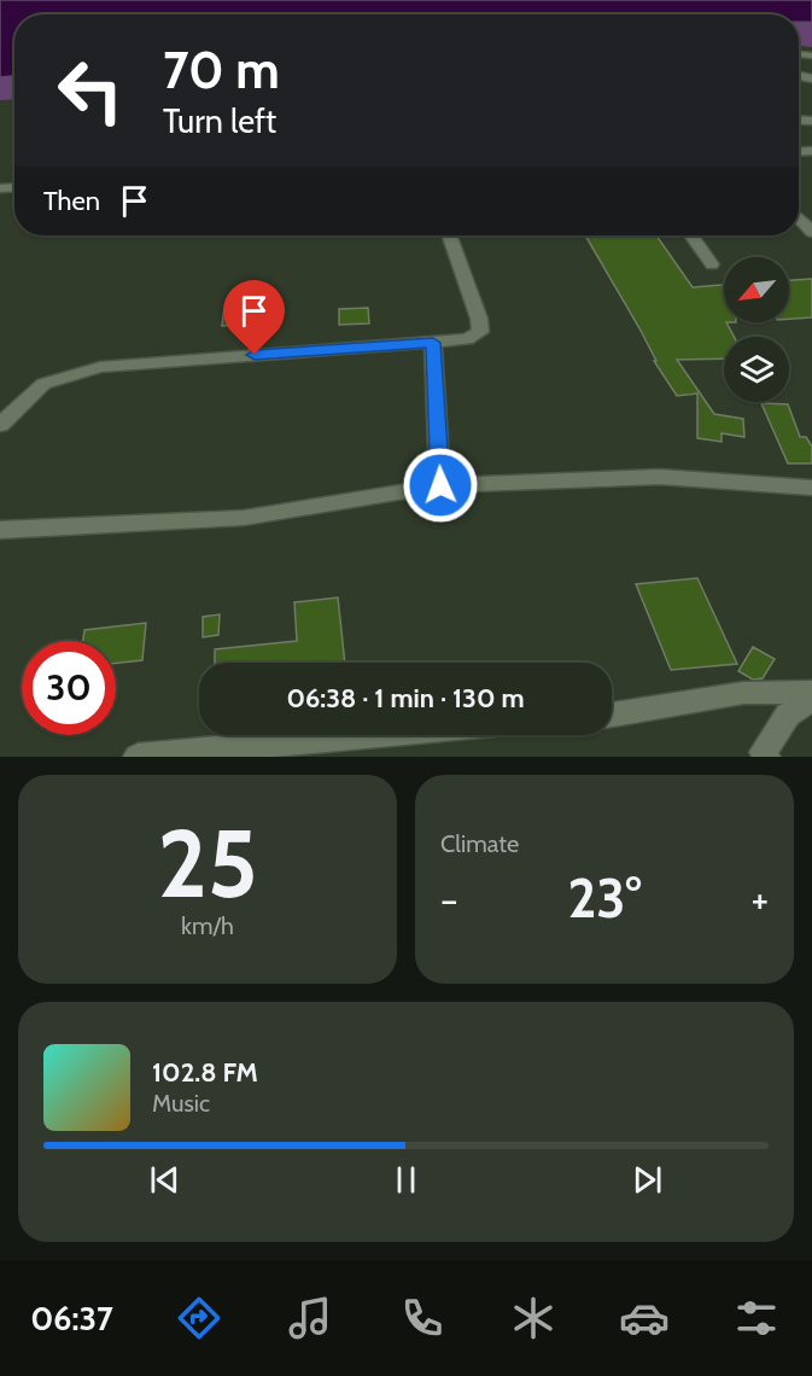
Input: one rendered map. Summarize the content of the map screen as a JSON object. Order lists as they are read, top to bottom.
{
  "north": "bottom left",
  "page": {
    "turn": ["70 m", "Turn left"],
    "then": "Then",
    "limit": "30",
    "trip": "06:38 · 1 min · 130 m",
    "tile": [
      ["25", "km/h"],
      "Climate"
    ],
    "heat": ["−", "23°", "+"],
    "song": ["102.8 FM", "Music"],
    "tabs": "06:37"
  }
}
